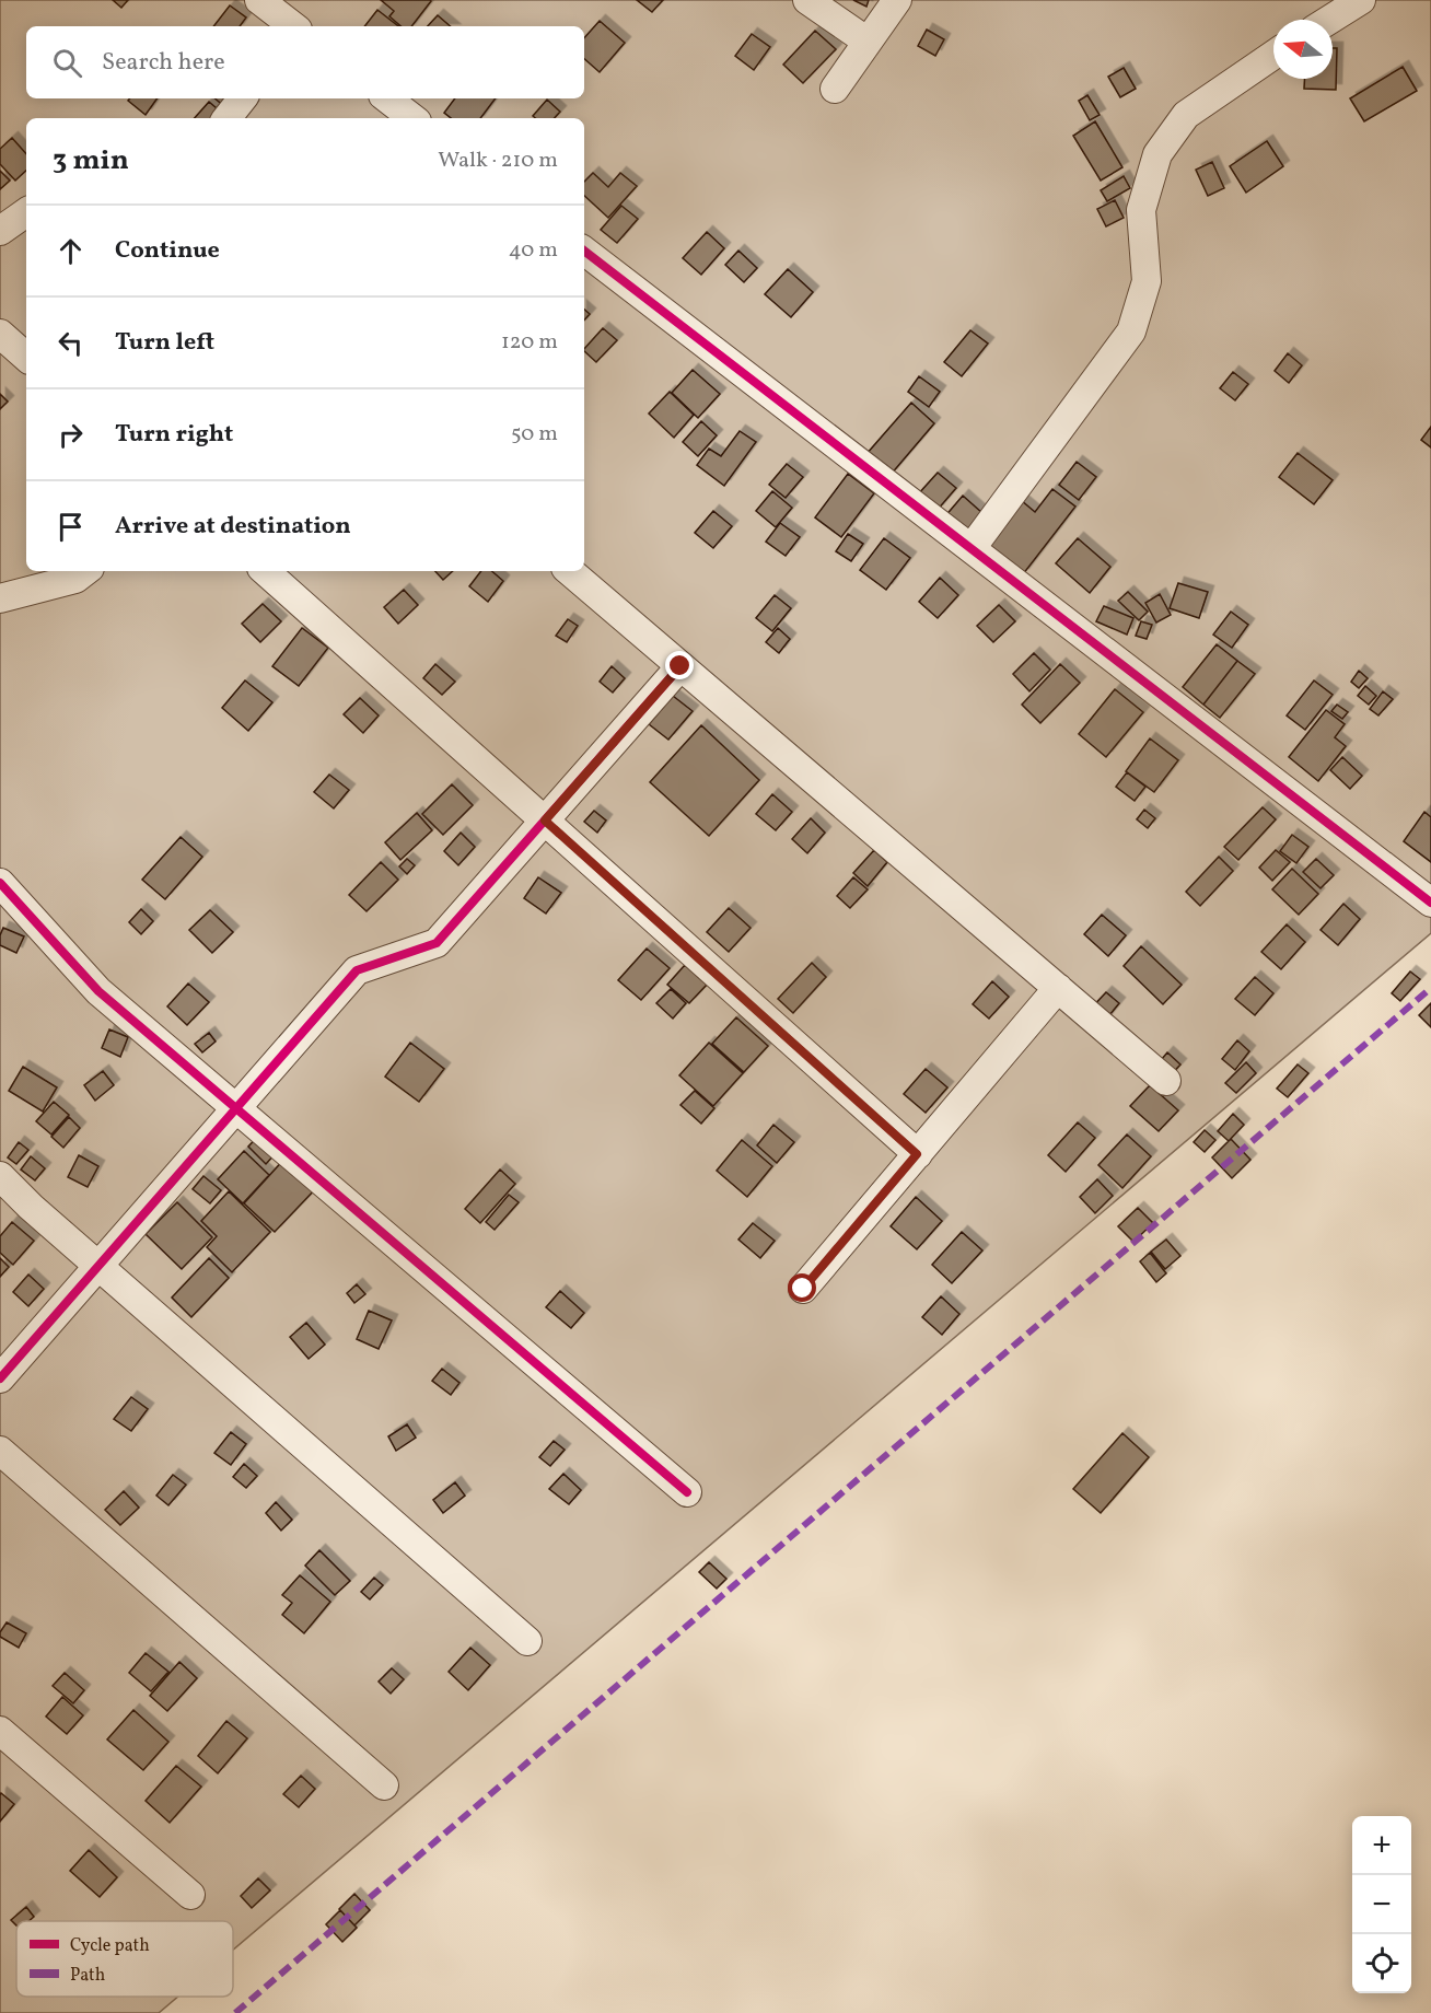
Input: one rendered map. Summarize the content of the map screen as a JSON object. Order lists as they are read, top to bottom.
{
  "legend": ["Cycle path", "Path"],
  "north": "left",
  "page": {
    "search": "Search here",
    "heading": ["3 min", "Walk · 210 m"],
    "list": [
      ["Continue", "40 m"],
      ["Turn left", "120 m"],
      ["Turn right", "50 m"],
      "Arrive at destination"
    ],
    "map_buttons": ["+", "−"]
  }
}
